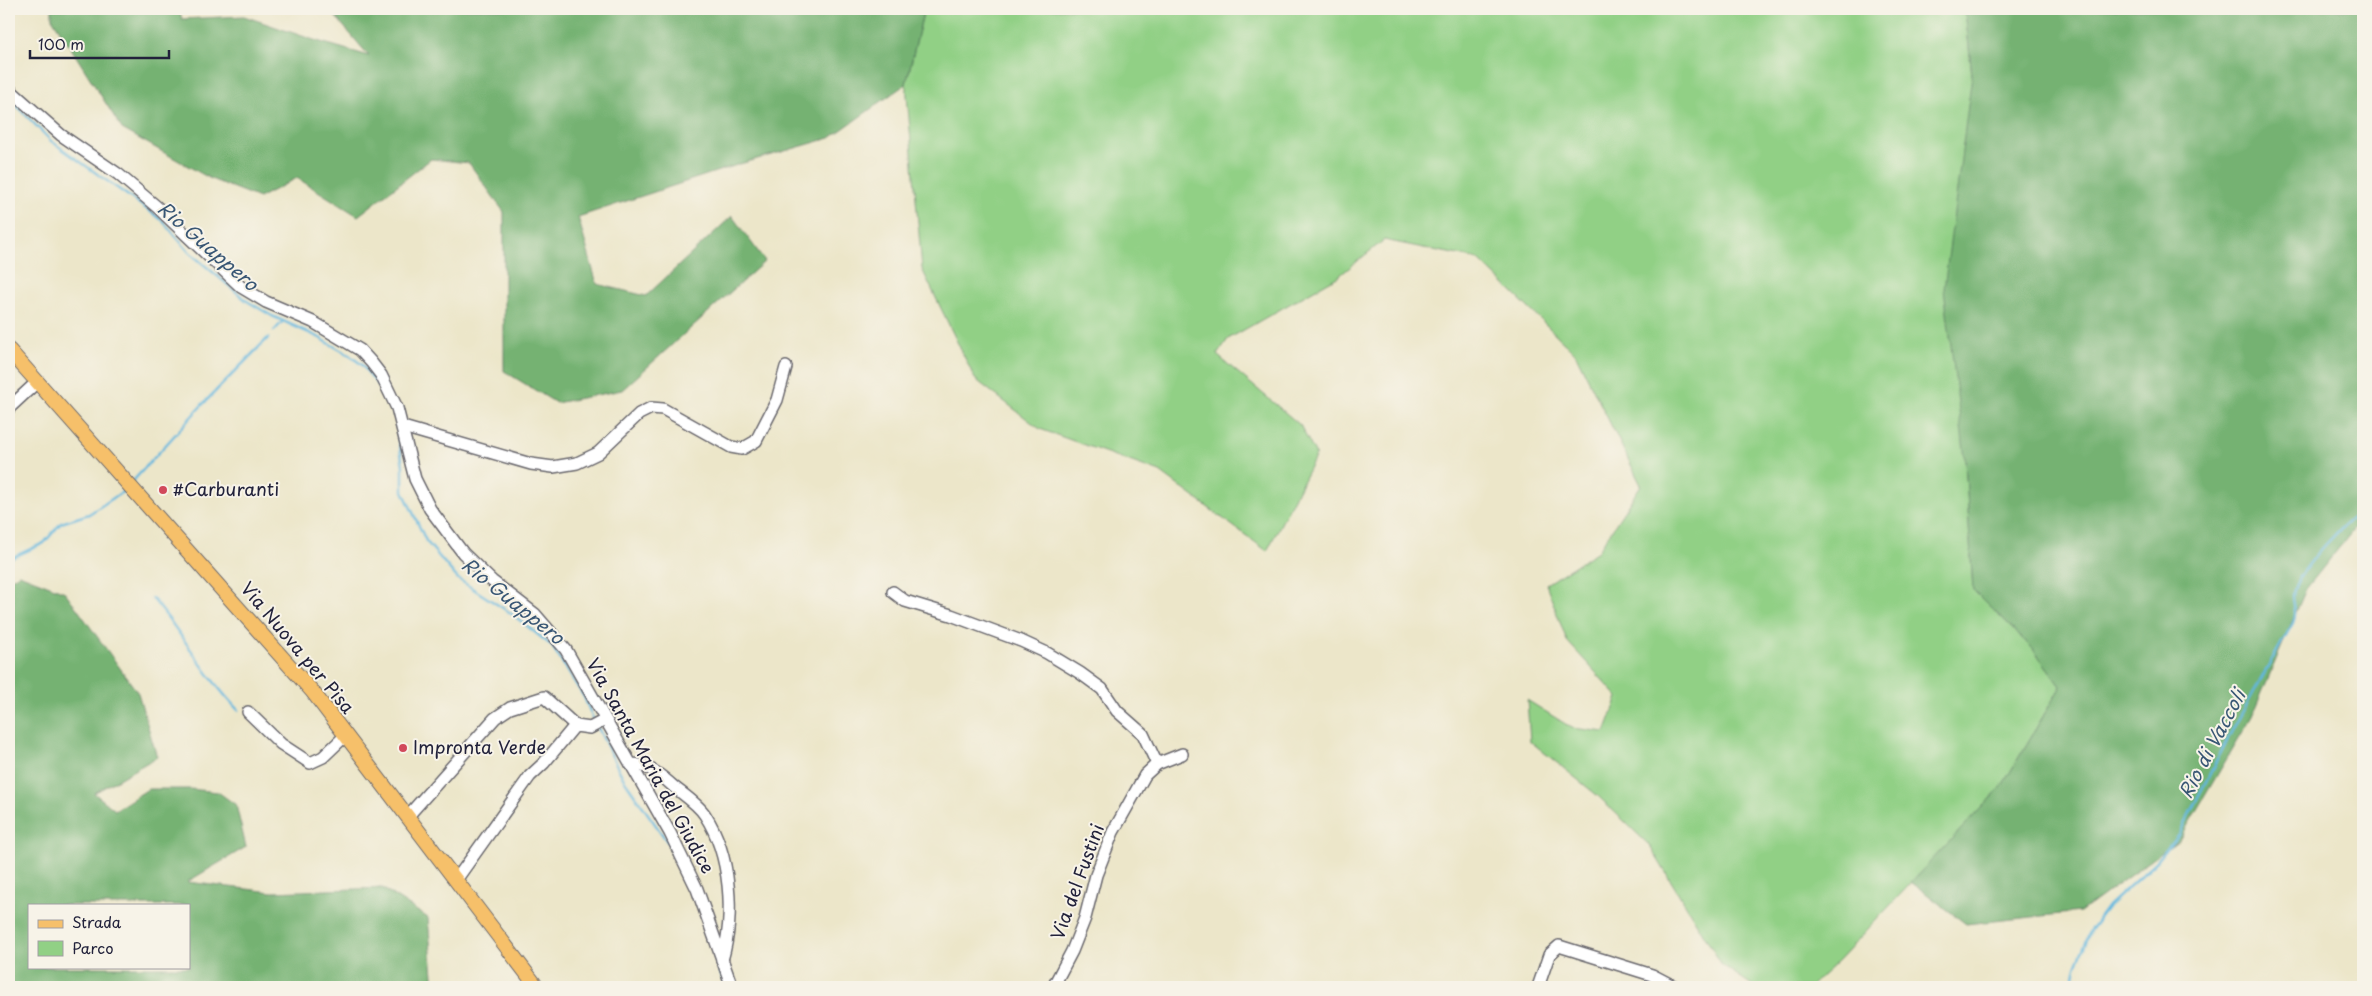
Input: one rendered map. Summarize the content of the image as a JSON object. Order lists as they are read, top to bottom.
{
  "streets": {
    "main road": ["Via Nuova per Pisa"],
    "street": ["Via Santa Maria del Giudice", "Via del Fustini"]
  },
  "water": ["Rio Guappero", "Rio di Vaccoli"],
  "places": ["#Carburanti", "Impronta Verde"],
  "legend": ["Strada", "Parco"],
  "scale_bar": "100 m"
}
